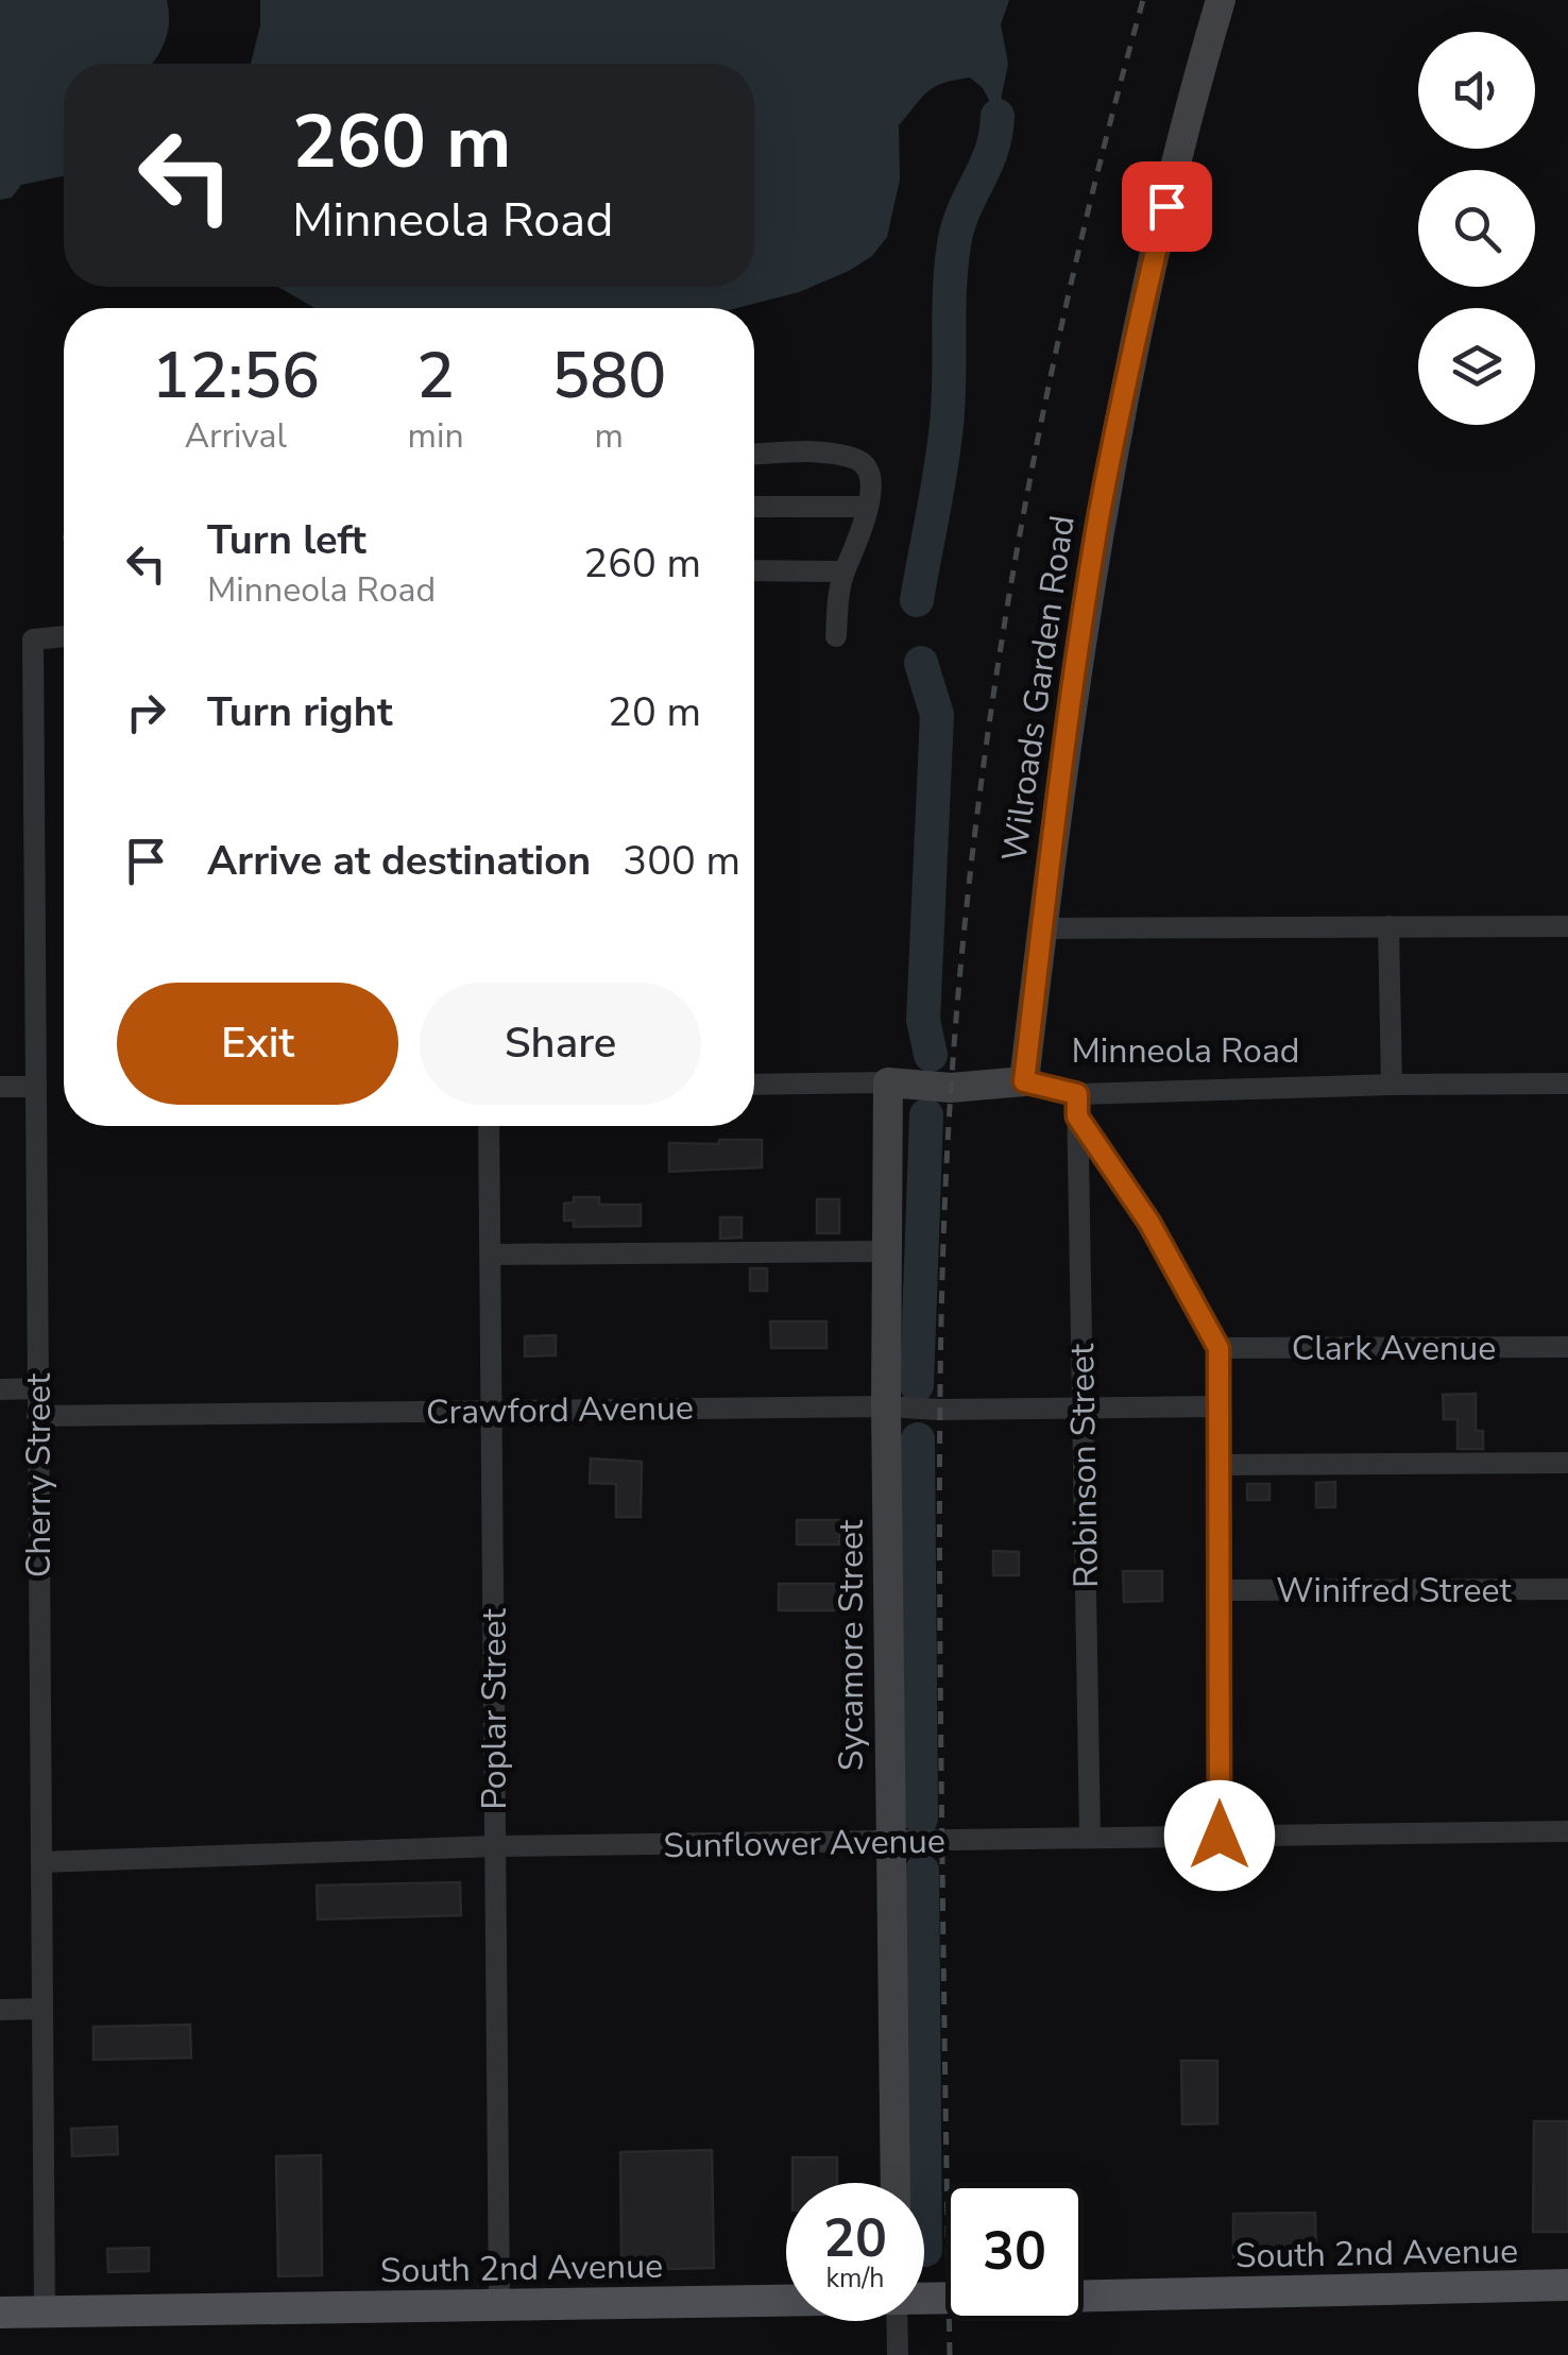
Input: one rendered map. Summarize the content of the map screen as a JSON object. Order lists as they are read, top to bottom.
{
  "streets": {
    "main road": ["South 2nd Avenue"],
    "street": [
      "Wilroads Garden Road",
      "Minneola Road",
      "Clark Avenue",
      "Crawford Avenue",
      "Robinson Street",
      "Cherry Street",
      "Winifred Street",
      "Sycamore Street",
      "Poplar Street",
      "Sunflower Avenue"
    ]
  },
  "crossings": [
    ["Wilroads Garden Road", "Minneola Road"],
    ["Minneola Road", "Robinson Street"],
    ["Minneola Road", "Sycamore Street"],
    ["Crawford Avenue", "Robinson Street"],
    ["Crawford Avenue", "Cherry Street"],
    ["Crawford Avenue", "Sycamore Street"],
    ["Crawford Avenue", "Poplar Street"],
    ["Robinson Street", "Sunflower Avenue"],
    ["Cherry Street", "Sunflower Avenue"],
    ["Cherry Street", "South 2nd Avenue"],
    ["Sycamore Street", "Sunflower Avenue"],
    ["Poplar Street", "Sunflower Avenue"],
    ["Poplar Street", "South 2nd Avenue"]
  ],
  "page": {
    "turn": ["260 m", "Minneola Road"],
    "eta": [
      "12:56",
      "Arrival",
      "2",
      "min",
      "580",
      "m"
    ],
    "list": [
      {
        "name": "Turn left",
        "note": "Minneola Road",
        "value": "260 m"
      },
      {
        "name": "Turn right",
        "value": "20 m"
      },
      {
        "name": "Arrive at destination",
        "value": "300 m"
      }
    ],
    "buttons": ["Exit", "Share"],
    "speed": "20 km/h",
    "limit": "30"
  }
}
